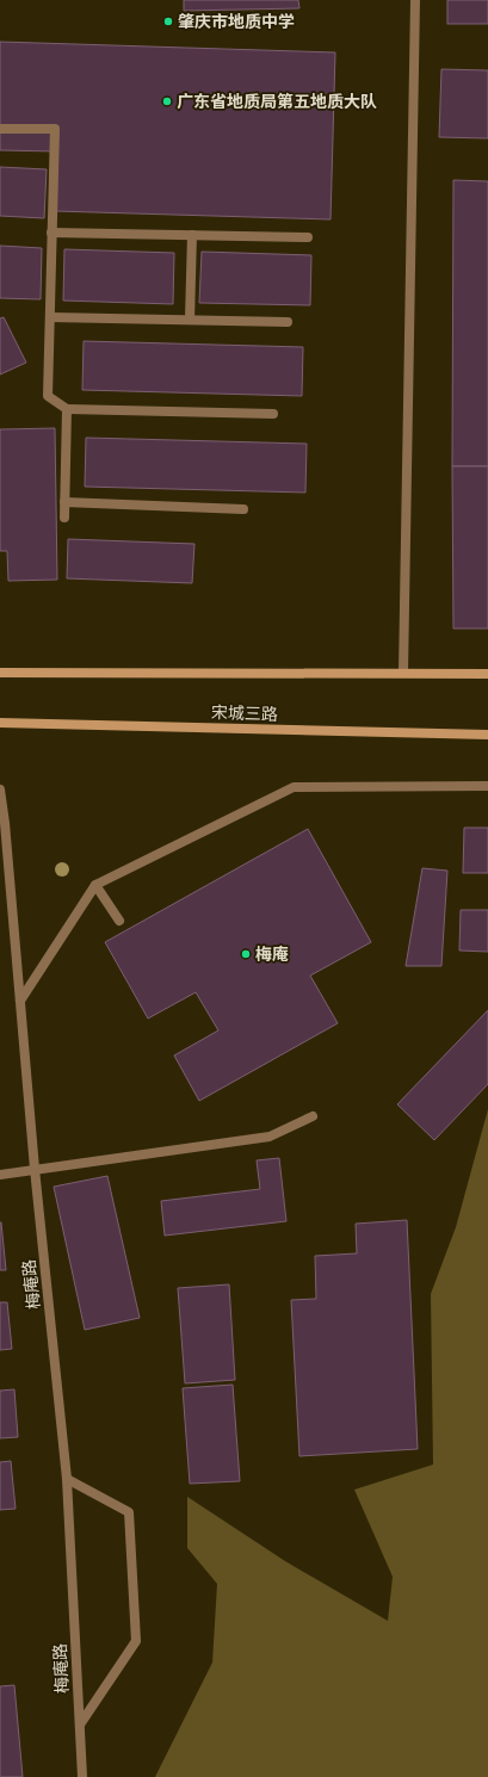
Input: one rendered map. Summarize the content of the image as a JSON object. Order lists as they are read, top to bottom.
{
  "streets": {
    "main road": ["宋城三路"],
    "street": ["梅庵路"]
  },
  "places": ["肇庆市地质中学", "广东省地质局第五地质大队", "梅庵"]
}
